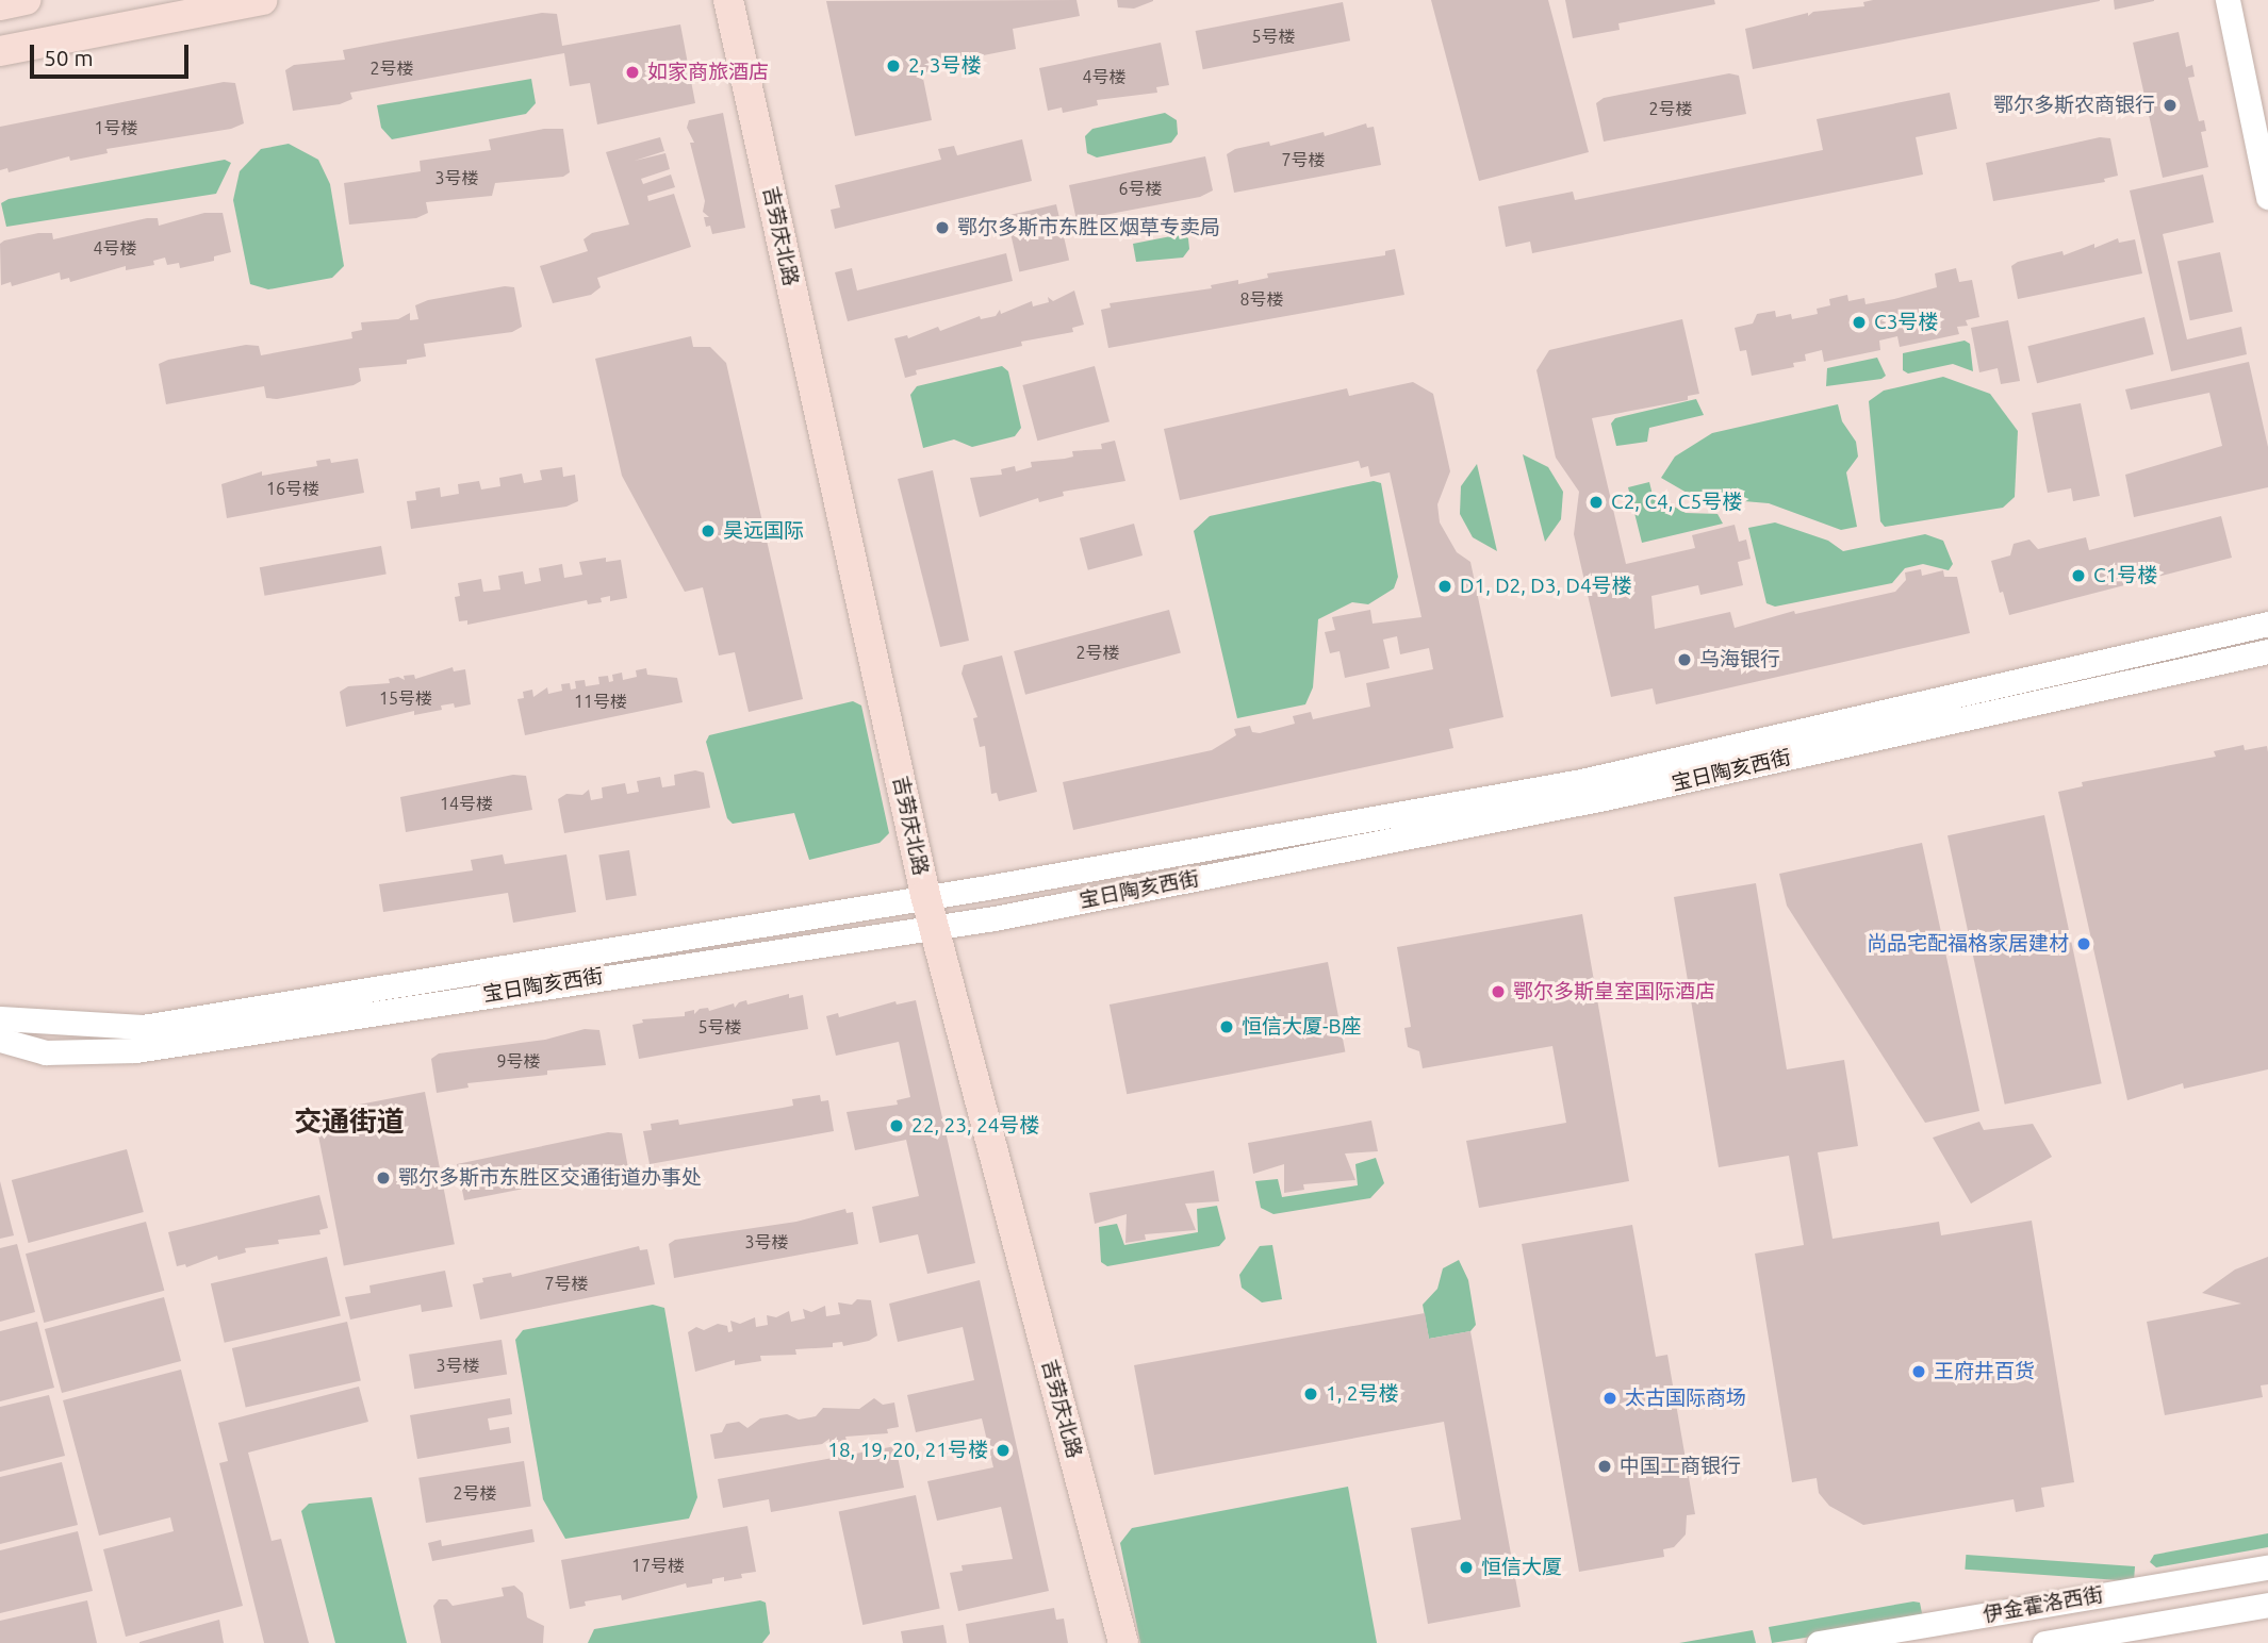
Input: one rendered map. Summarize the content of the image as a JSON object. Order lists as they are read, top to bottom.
{
  "streets": {
    "main road": ["吉劳庆北路"],
    "street": ["宝日陶亥西街", "伊金霍洛西街"]
  },
  "crossings": [
    ["吉劳庆北路", "宝日陶亥西街"]
  ],
  "districts": ["交通街道"],
  "places": [
    "2, 3号楼",
    "如家商旅酒店",
    "鄂尔多斯农商银行",
    "鄂尔多斯市东胜区烟草专卖局",
    "C3号楼",
    "C2, C4, C5号楼",
    "昊远国际",
    "C1号楼",
    "D1, D2, D3, D4号楼",
    "乌海银行",
    "尚品宅配福格家居建材",
    "鄂尔多斯皇室国际酒店",
    "恒信大厦-B座",
    "22, 23, 24号楼",
    "鄂尔多斯市东胜区交通街道办事处",
    "王府井百货",
    "1, 2号楼",
    "太古国际商场",
    "18, 19, 20, 21号楼",
    "中国工商银行",
    "恒信大厦"
  ],
  "house_numbers": [
    "5号楼",
    "2号楼",
    "4号楼",
    "2号楼",
    "1号楼",
    "7号楼",
    "3号楼",
    "6号楼",
    "4号楼",
    "8号楼",
    "16号楼",
    "2号楼",
    "15号楼",
    "11号楼",
    "14号楼",
    "5号楼",
    "9号楼",
    "3号楼",
    "7号楼",
    "3号楼",
    "2号楼",
    "17号楼"
  ],
  "scale_bar": "50 m"
}
